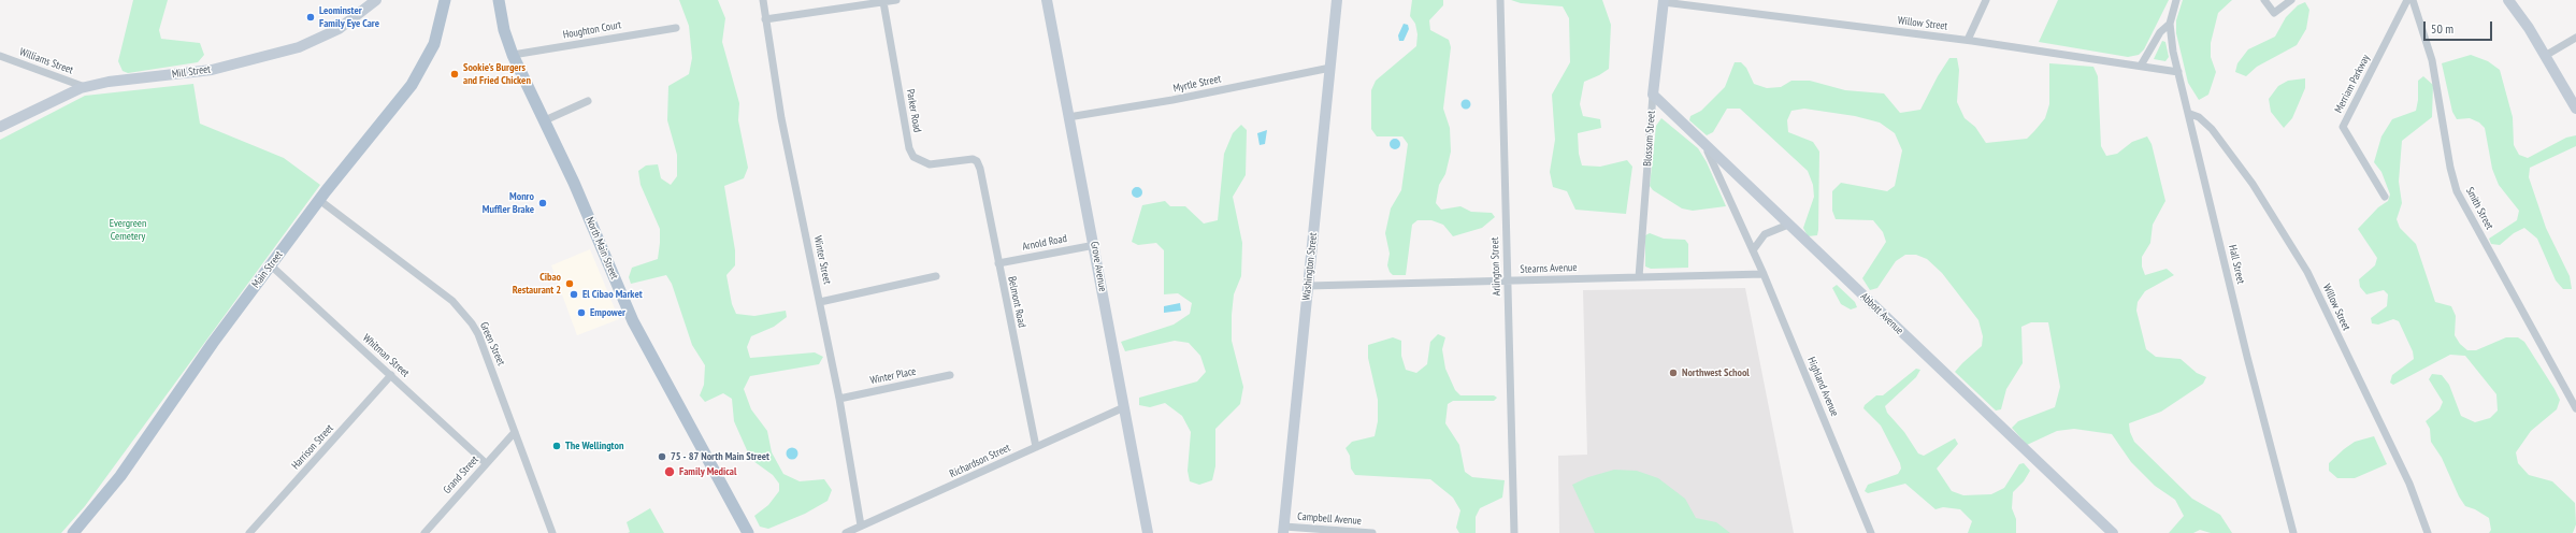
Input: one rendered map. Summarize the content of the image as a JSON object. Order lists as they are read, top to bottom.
{
  "streets": {
    "main road": ["North Main Street", "Main Street"],
    "street": [
      "Willow Street",
      "Houghton Court",
      "Williams Street",
      "Mill Street",
      "Myrtle Street",
      "Merriam Parkway",
      "Parker Road",
      "Blossom Street",
      "Smith Street",
      "Arnold Road",
      "Winter Street",
      "Hall Street",
      "Grove Avenue",
      "Washington Street",
      "Arlington Street",
      "Stearns Avenue",
      "Belmont Road",
      "Abbott Avenue",
      "Green Street",
      "Whitman Street",
      "Winter Place",
      "Highland Avenue",
      "Harrison Street",
      "Richardson Street",
      "Grand Street",
      "Campbell Avenue"
    ]
  },
  "crossings": [
    ["Willow Street", "Blossom Street"],
    ["Willow Street", "Hall Street"],
    ["Houghton Court", "North Main Street"],
    ["Williams Street", "Mill Street"],
    ["Myrtle Street", "Grove Avenue"],
    ["Myrtle Street", "Washington Street"],
    ["Parker Road", "Belmont Road"],
    ["Blossom Street", "Stearns Avenue"],
    ["Blossom Street", "Abbott Avenue"],
    ["Arnold Road", "Grove Avenue"],
    ["Arnold Road", "Belmont Road"],
    ["Winter Street", "Winter Place"],
    ["Winter Street", "Richardson Street"],
    ["Grove Avenue", "Richardson Street"],
    ["Washington Street", "Stearns Avenue"],
    ["Washington Street", "Campbell Avenue"],
    ["Arlington Street", "Stearns Avenue"],
    ["Stearns Avenue", "Highland Avenue"],
    ["Main Street", "Green Street"],
    ["Main Street", "Whitman Street"],
    ["Belmont Road", "Richardson Street"],
    ["Abbott Avenue", "Highland Avenue"],
    ["Green Street", "Grand Street"],
    ["Whitman Street", "Harrison Street"],
    ["Whitman Street", "Grand Street"]
  ],
  "parks": ["Evergreen Cemetery"],
  "places": [
    "Leominster Family Eye Care",
    "Sookie's Burgers and Fried Chicken",
    "Monro Muffler Brake",
    "Cibao Restaurant 2",
    "El Cibao Market",
    "Empower",
    "Northwest School",
    "The Wellington",
    "75 - 87 North Main Street",
    "Family Medical"
  ],
  "scale_bar": "50 m"
}
